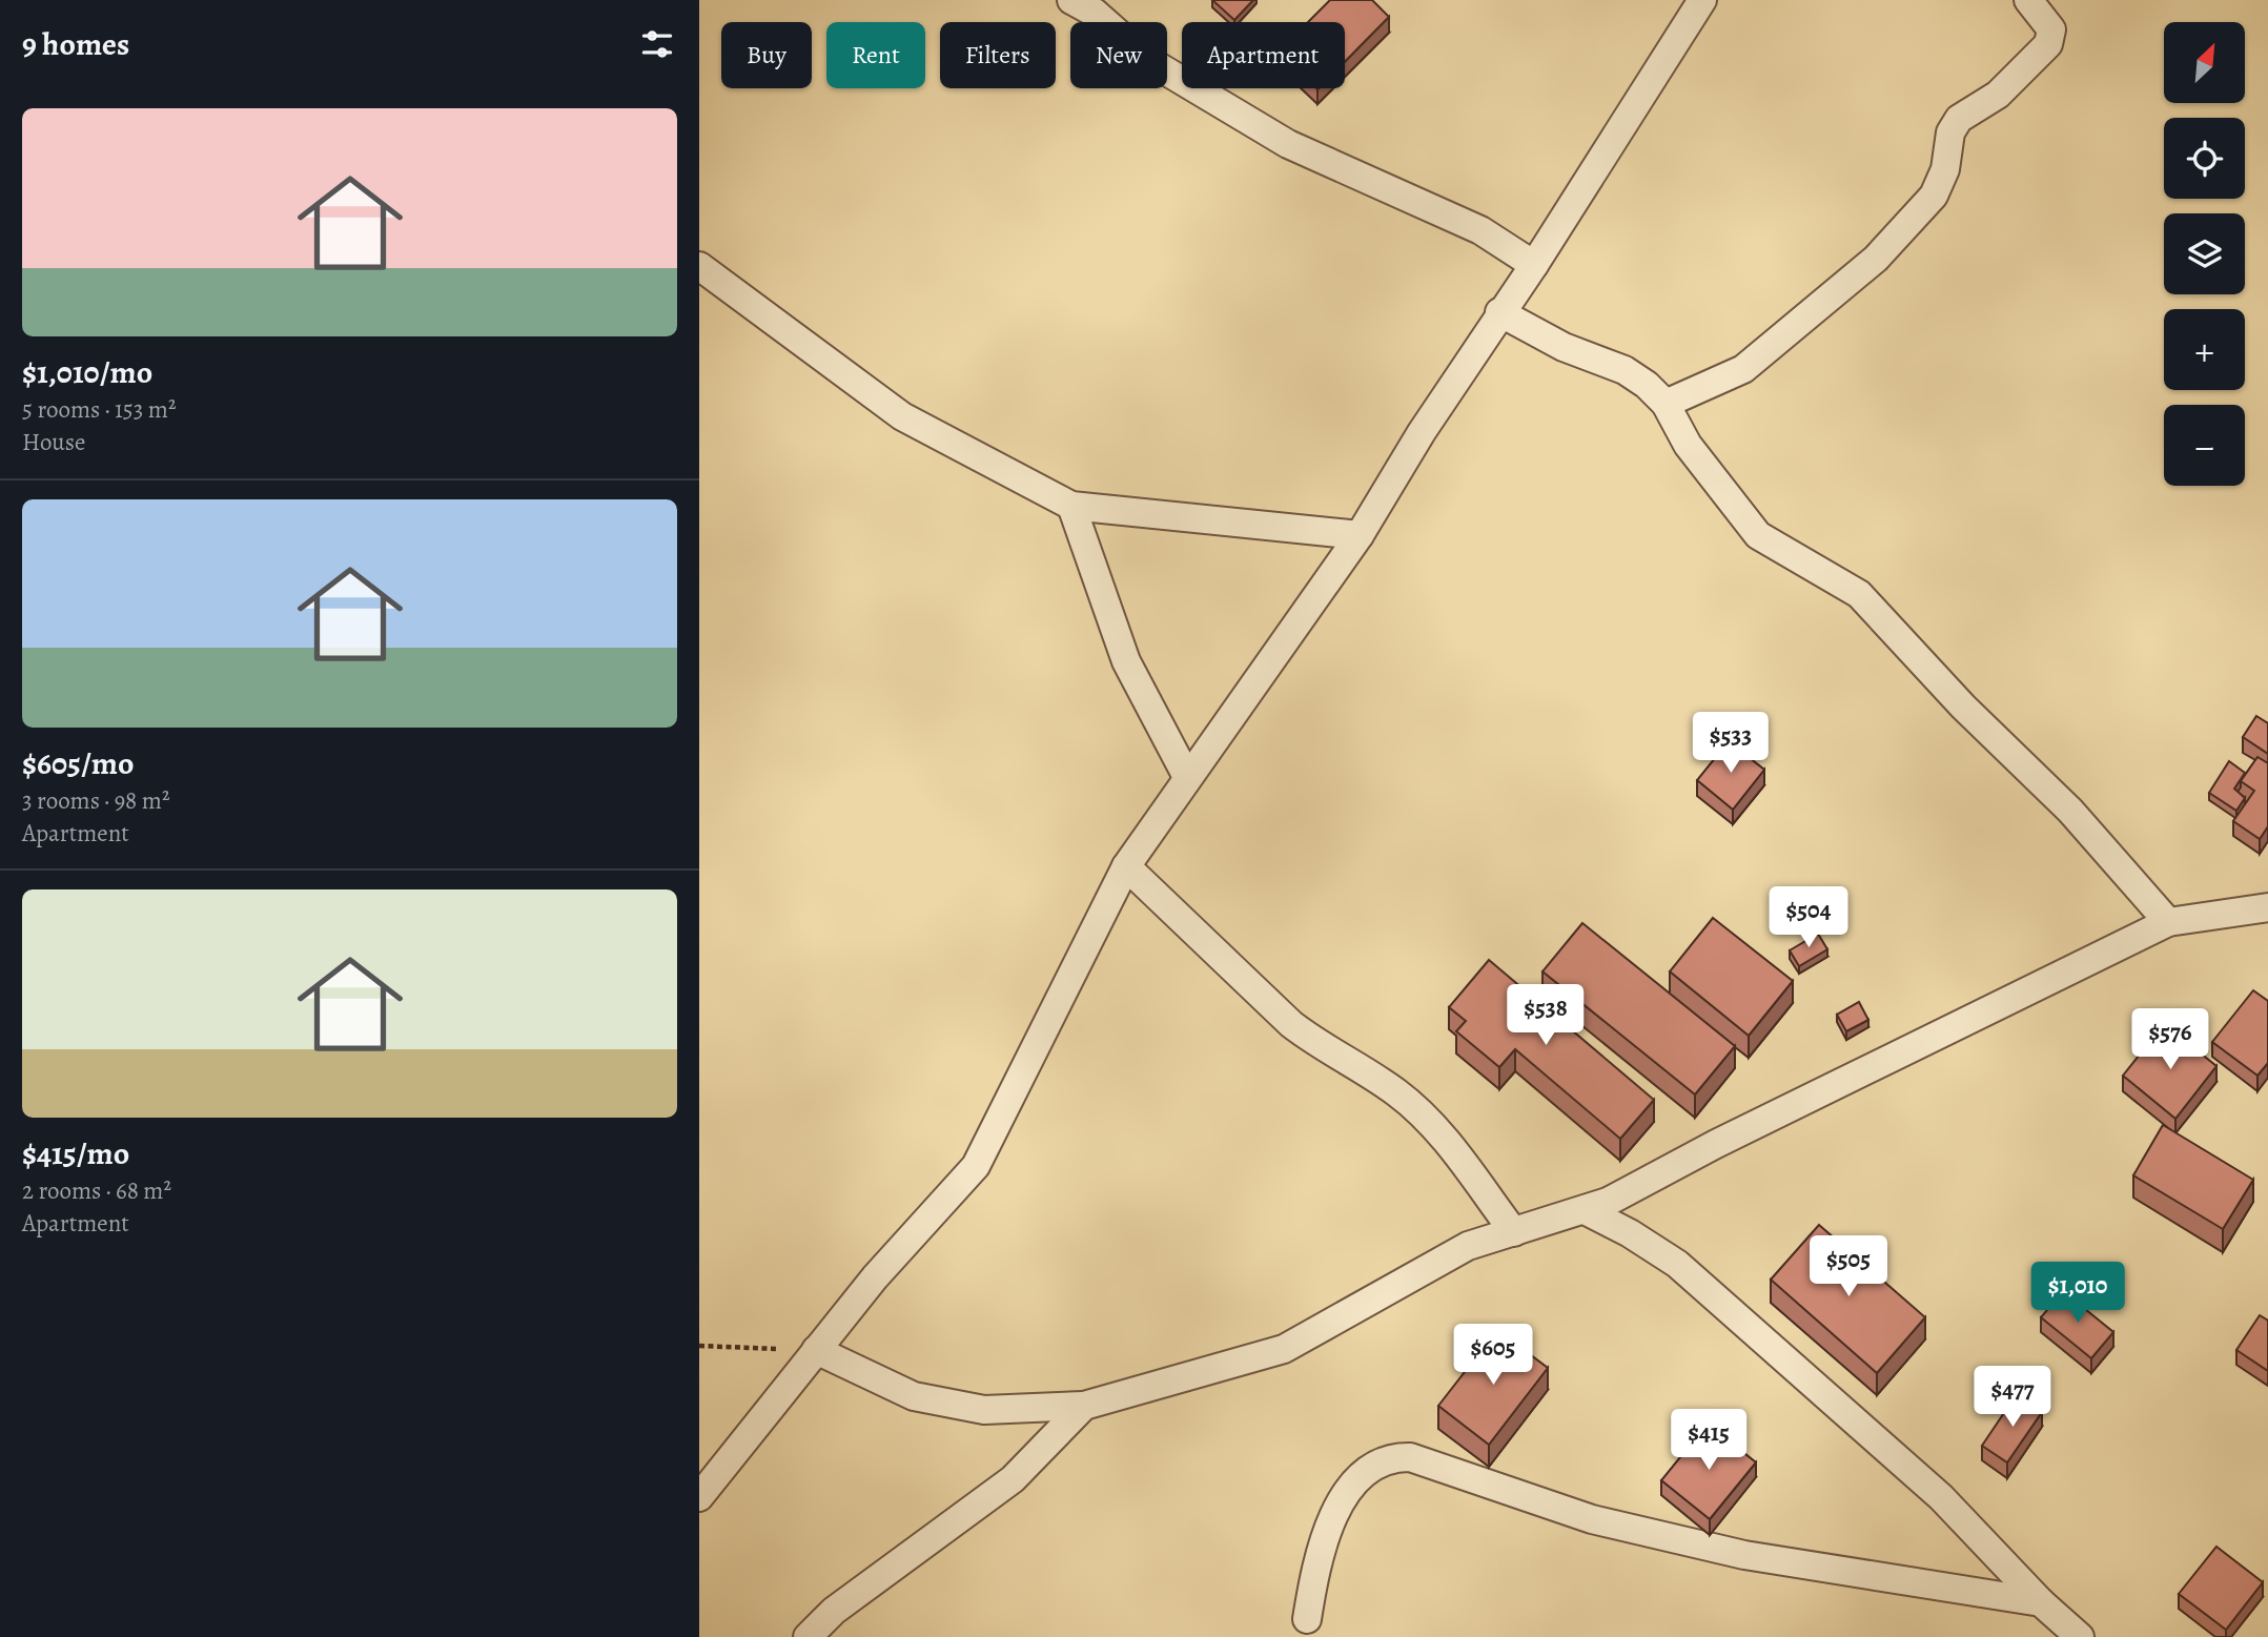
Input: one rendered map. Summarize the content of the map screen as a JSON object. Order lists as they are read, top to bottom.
{
  "north": "top right",
  "page": {
    "heading": "9 homes",
    "map_buttons": ["+", "−"],
    "chip": [
      "Buy",
      "Rent",
      "Filters",
      "New",
      "Apartment"
    ],
    "list": [
      {
        "name": "$1,010/mo",
        "note": "5 rooms · 153 m² · House"
      },
      {
        "name": "$605/mo",
        "note": "3 rooms · 98 m² · Apartment"
      },
      {
        "name": "$415/mo",
        "note": "2 rooms · 68 m² · Apartment"
      }
    ],
    "price": [
      "$533",
      "$504",
      "$538",
      "$576",
      "$505",
      "$1,010",
      "$605",
      "$477",
      "$415"
    ]
  }
}
